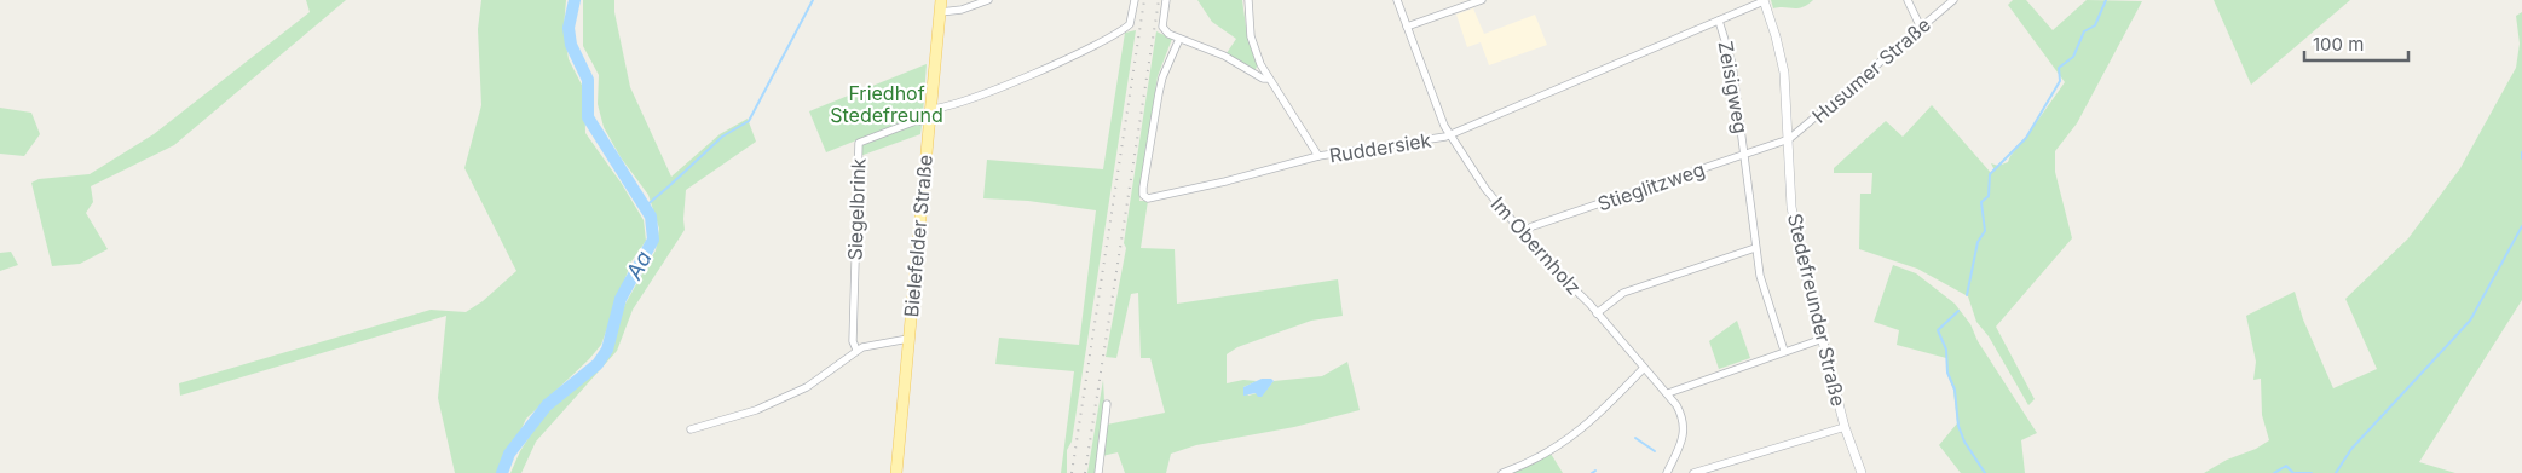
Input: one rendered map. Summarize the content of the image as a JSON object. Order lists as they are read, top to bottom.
{
  "streets": {
    "main road": ["Bielefelder Straße"],
    "street": [
      "Husumer Straße",
      "Zeisigweg",
      "Ruddersiek",
      "Stieglitzweg",
      "Siegelbrink",
      "Im Obernholz",
      "Stedefreunder Straße"
    ]
  },
  "crossings": [
    ["Husumer Straße", "Stieglitzweg"],
    ["Husumer Straße", "Stedefreunder Straße"],
    ["Zeisigweg", "Ruddersiek"],
    ["Zeisigweg", "Stieglitzweg"],
    ["Ruddersiek", "Im Obernholz"],
    ["Ruddersiek", "Stedefreunder Straße"],
    ["Stieglitzweg", "Im Obernholz"],
    ["Stieglitzweg", "Stedefreunder Straße"],
    ["Siegelbrink", "Bielefelder Straße"]
  ],
  "water": ["Aa"],
  "parks": ["Friedhof Stedefreund"],
  "scale_bar": "100 m"
}
